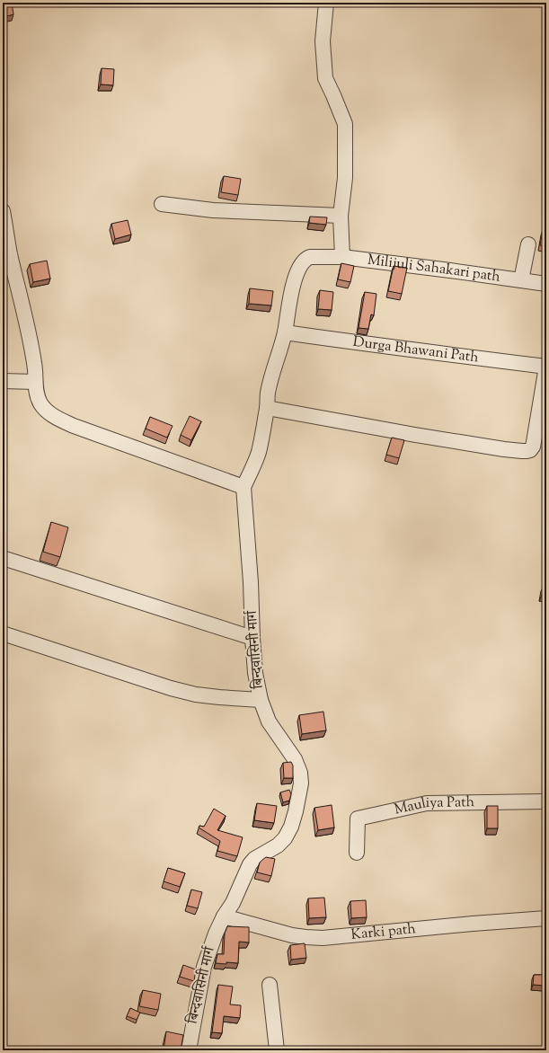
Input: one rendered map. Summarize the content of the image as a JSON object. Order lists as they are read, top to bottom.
{
  "streets": {
    "street": [
      "Milijuli Sahakari path",
      "Durga Bhawani Path",
      "बिन्दवासिनी मार्ग",
      "Mauliya Path",
      "Karki path"
    ]
  },
  "crossings": [
    ["Milijuli Sahakari path", "Durga Bhawani Path"],
    ["Milijuli Sahakari path", "बिन्दवासिनी मार्ग"],
    ["बिन्दवासिनी मार्ग", "Karki path"]
  ]
}
